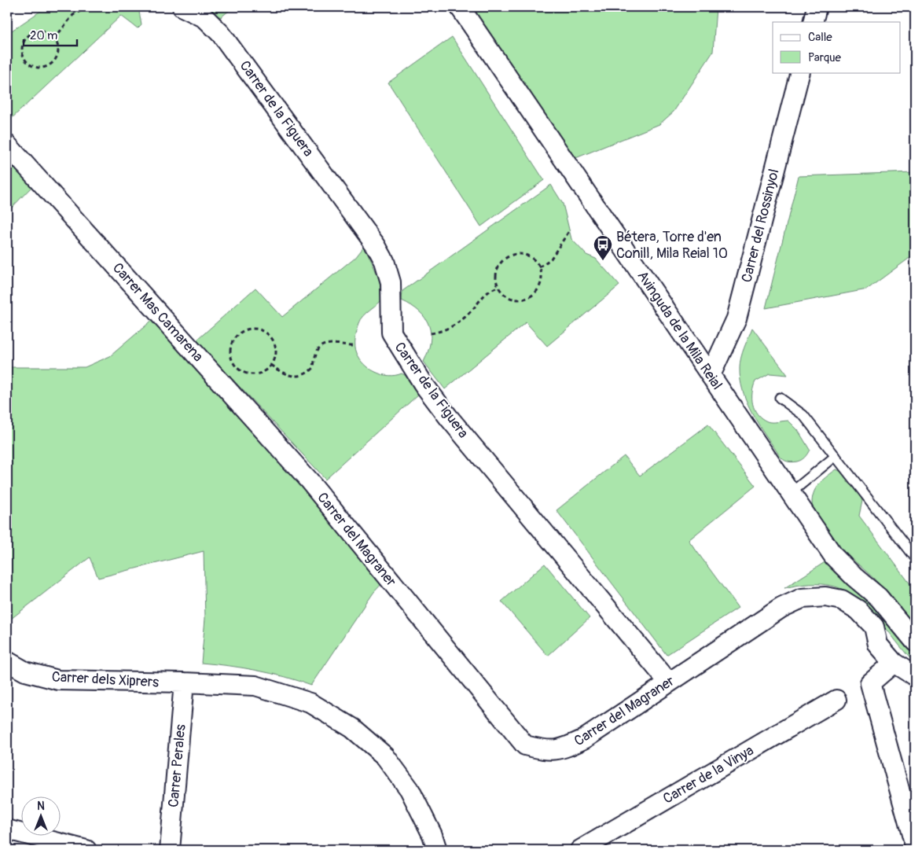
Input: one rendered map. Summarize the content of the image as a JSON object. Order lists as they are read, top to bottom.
{
  "streets": {
    "street": [
      "Carrer de la Figuera",
      "Carrer del Rossinyol",
      "Carrer Mas Camarena",
      "Avinguda de la Mila Reial",
      "Carrer del Magraner",
      "Carrer dels Xiprers",
      "Carrer Perales",
      "Carrer de la Vinya"
    ]
  },
  "crossings": [
    ["Carrer de la Figuera", "Carrer del Magraner"],
    ["Carrer del Rossinyol", "Avinguda de la Mila Reial"],
    ["Carrer Mas Camarena", "Carrer del Magraner"],
    ["Carrer dels Xiprers", "Carrer Perales"]
  ],
  "places": {
    "bus stop": ["Bétera, Torre d'en Conill, Mila Reial 10"]
  },
  "legend": ["Calle", "Parque"],
  "scale_bar": "20 m",
  "north": "top"
}
